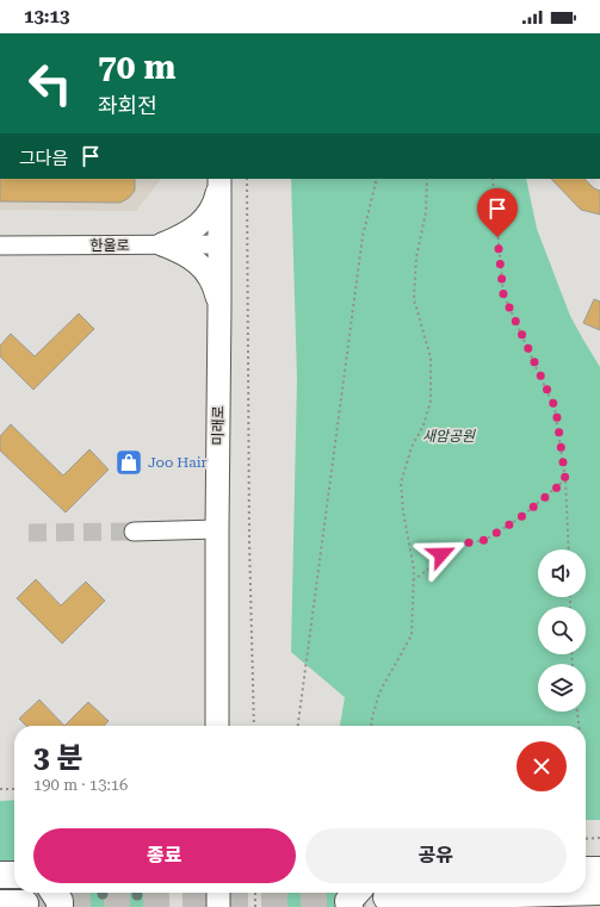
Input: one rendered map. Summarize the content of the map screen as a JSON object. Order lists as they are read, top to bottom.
{
  "streets": {
    "main road": ["미래로"],
    "street": ["한울로"]
  },
  "crossings": [
    ["한울로", "미래로"]
  ],
  "parks": ["새암공원"],
  "places": {
    "shop": ["Joo Hair"]
  },
  "page": {
    "status": "13:13",
    "turn": ["70 m", "좌회전"],
    "then": "그다음",
    "heading": ["3 분", "190 m · 13:16"],
    "buttons": ["종료", "공유"]
  }
}
